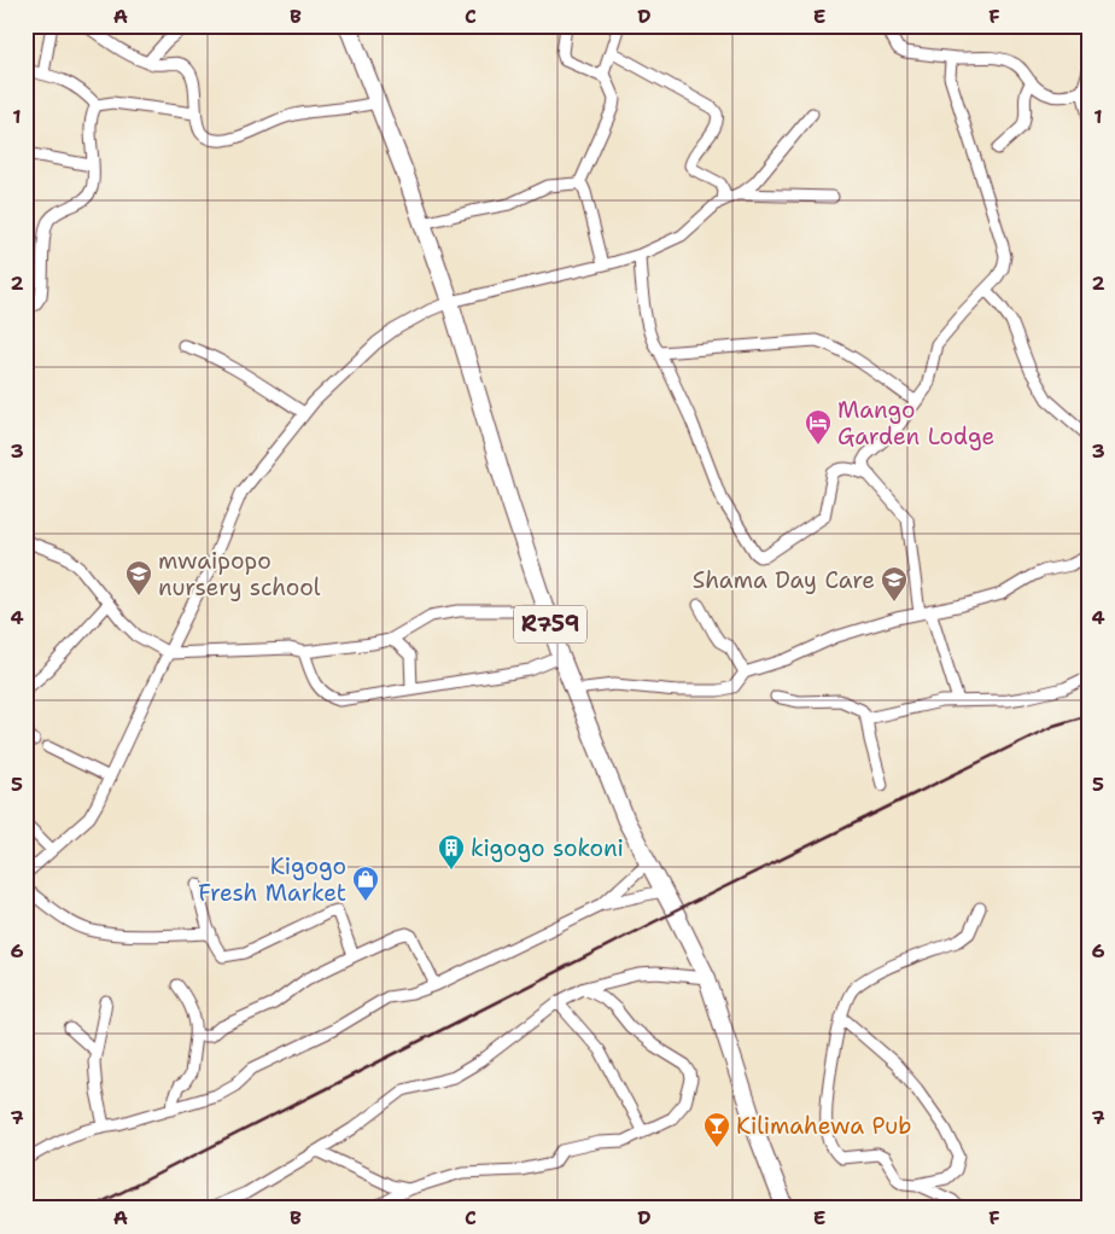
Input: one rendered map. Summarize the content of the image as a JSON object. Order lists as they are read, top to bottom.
{
  "streets": {
    "main road": ["R759"]
  },
  "places": {
    "hotel": ["Mango Garden Lodge"],
    "school or university": ["mwaipopo nursery school", "Shama Day Care"],
    "building": ["kigogo sokoni"],
    "shop": ["Kigogo Fresh Market"],
    "bar": ["Kilimahewa Pub"]
  },
  "grid": {
    "columns": [
      "A",
      "B",
      "C",
      "D",
      "E",
      "F"
    ],
    "rows": [
      "1",
      "2",
      "3",
      "4",
      "5",
      "6",
      "7"
    ]
  }
}
